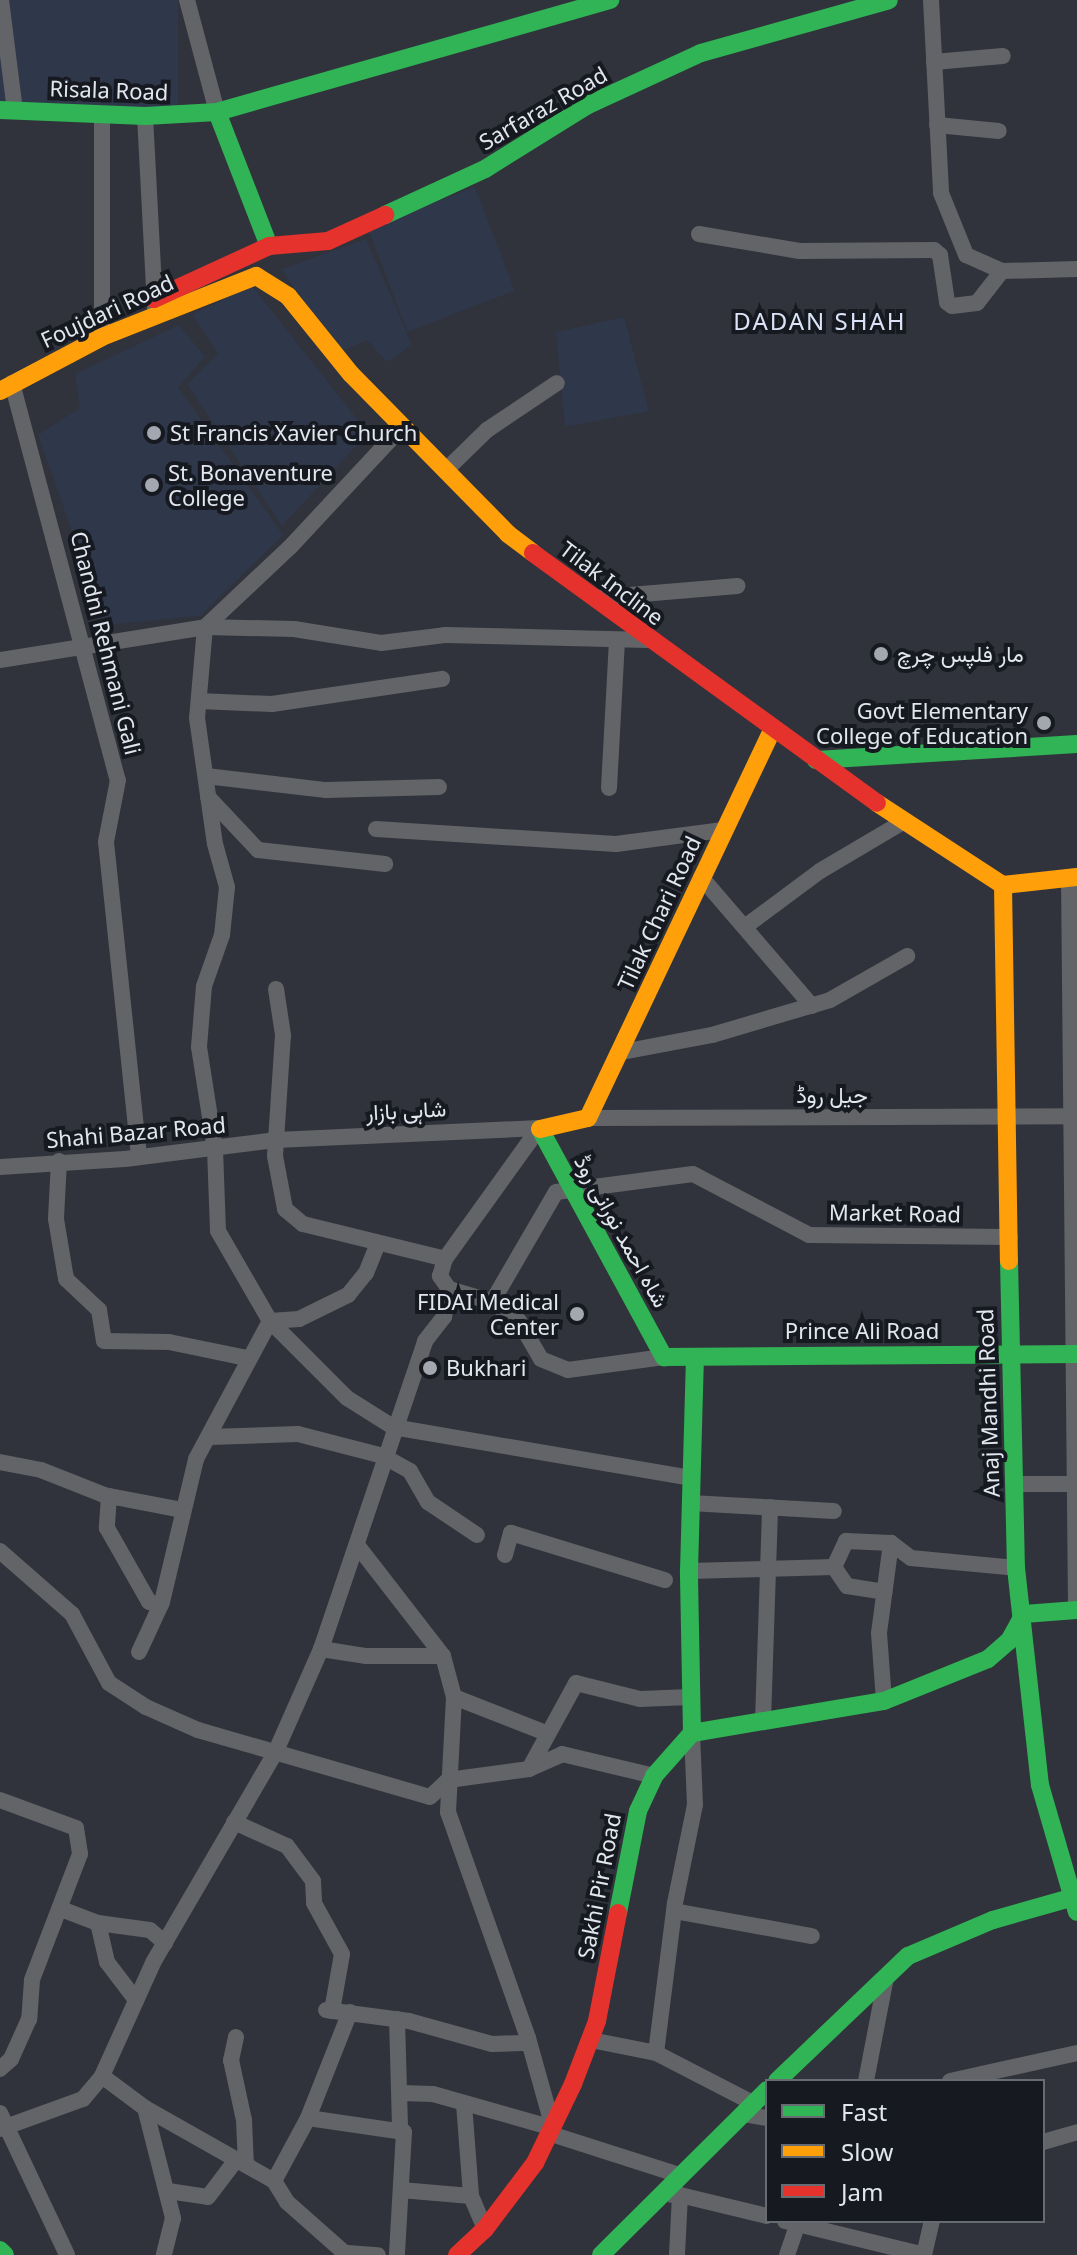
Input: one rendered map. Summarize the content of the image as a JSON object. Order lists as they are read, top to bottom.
{
  "streets": {
    "street": [
      "Risala Road",
      "Sarfaraz Road",
      "Foujdari Road",
      "Tilak Incline",
      "Chandni Rehmani Gali",
      "Tilak Chari Road",
      "جیل روڈ",
      "شاہی بازار",
      "Shahi Bazar Road",
      "Market Road",
      "شاہ احمد نورانی روڈ",
      "Prince Ali Road",
      "Anaj Mandhi Road",
      "Sakhi Pir Road"
    ]
  },
  "crossings": [
    ["Sarfaraz Road", "Foujdari Road"],
    ["Foujdari Road", "Tilak Incline"],
    ["Foujdari Road", "Chandni Rehmani Gali"],
    ["Tilak Incline", "Tilak Chari Road"],
    ["Tilak Incline", "Anaj Mandhi Road"],
    ["Chandni Rehmani Gali", "Shahi Bazar Road"],
    ["Tilak Chari Road", "جیل روڈ"],
    ["جیل روڈ", "Anaj Mandhi Road"],
    ["شاہی بازار", "Shahi Bazar Road"],
    ["شاہی بازار", "شاہ احمد نورانی روڈ"],
    ["Market Road", "شاہ احمد نورانی روڈ"],
    ["Market Road", "Anaj Mandhi Road"],
    ["شاہ احمد نورانی روڈ", "Prince Ali Road"],
    ["Prince Ali Road", "Anaj Mandhi Road"]
  ],
  "districts": ["DADAN SHAH"],
  "places": [
    "St Francis Xavier Church",
    "St. Bonaventure College",
    "مار فلپس چرچ",
    "Govt Elementary College of Education",
    "FIDAI Medical Center",
    "Bukhari"
  ],
  "legend": ["Fast", "Slow", "Jam"]
}
